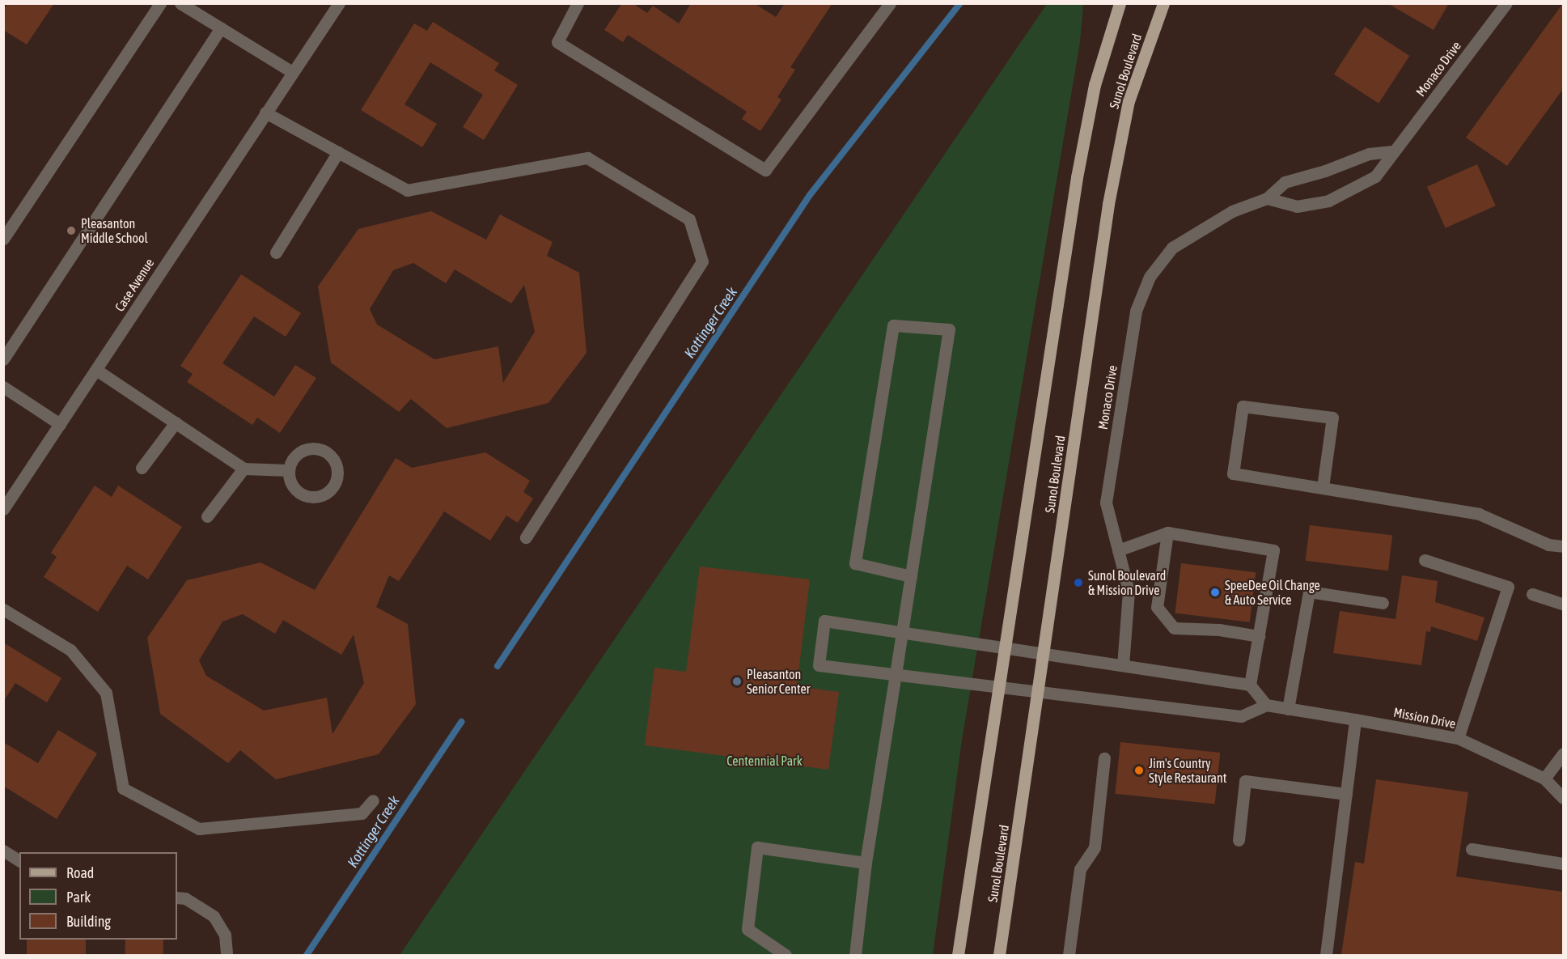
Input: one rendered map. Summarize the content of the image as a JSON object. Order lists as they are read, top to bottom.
{
  "streets": {
    "main road": ["Sunol Boulevard"],
    "street": ["Monaco Drive", "Case Avenue", "Mission Drive"]
  },
  "water": ["Kottinger Creek"],
  "parks": ["Centennial Park"],
  "places": [
    "Pleasanton Middle School",
    "Sunol Boulevard & Mission Drive",
    "SpeeDee Oil Change & Auto Service",
    "Pleasanton Senior Center",
    "Jim's Country Style Restaurant"
  ],
  "legend": ["Road", "Park", "Building"]
}
